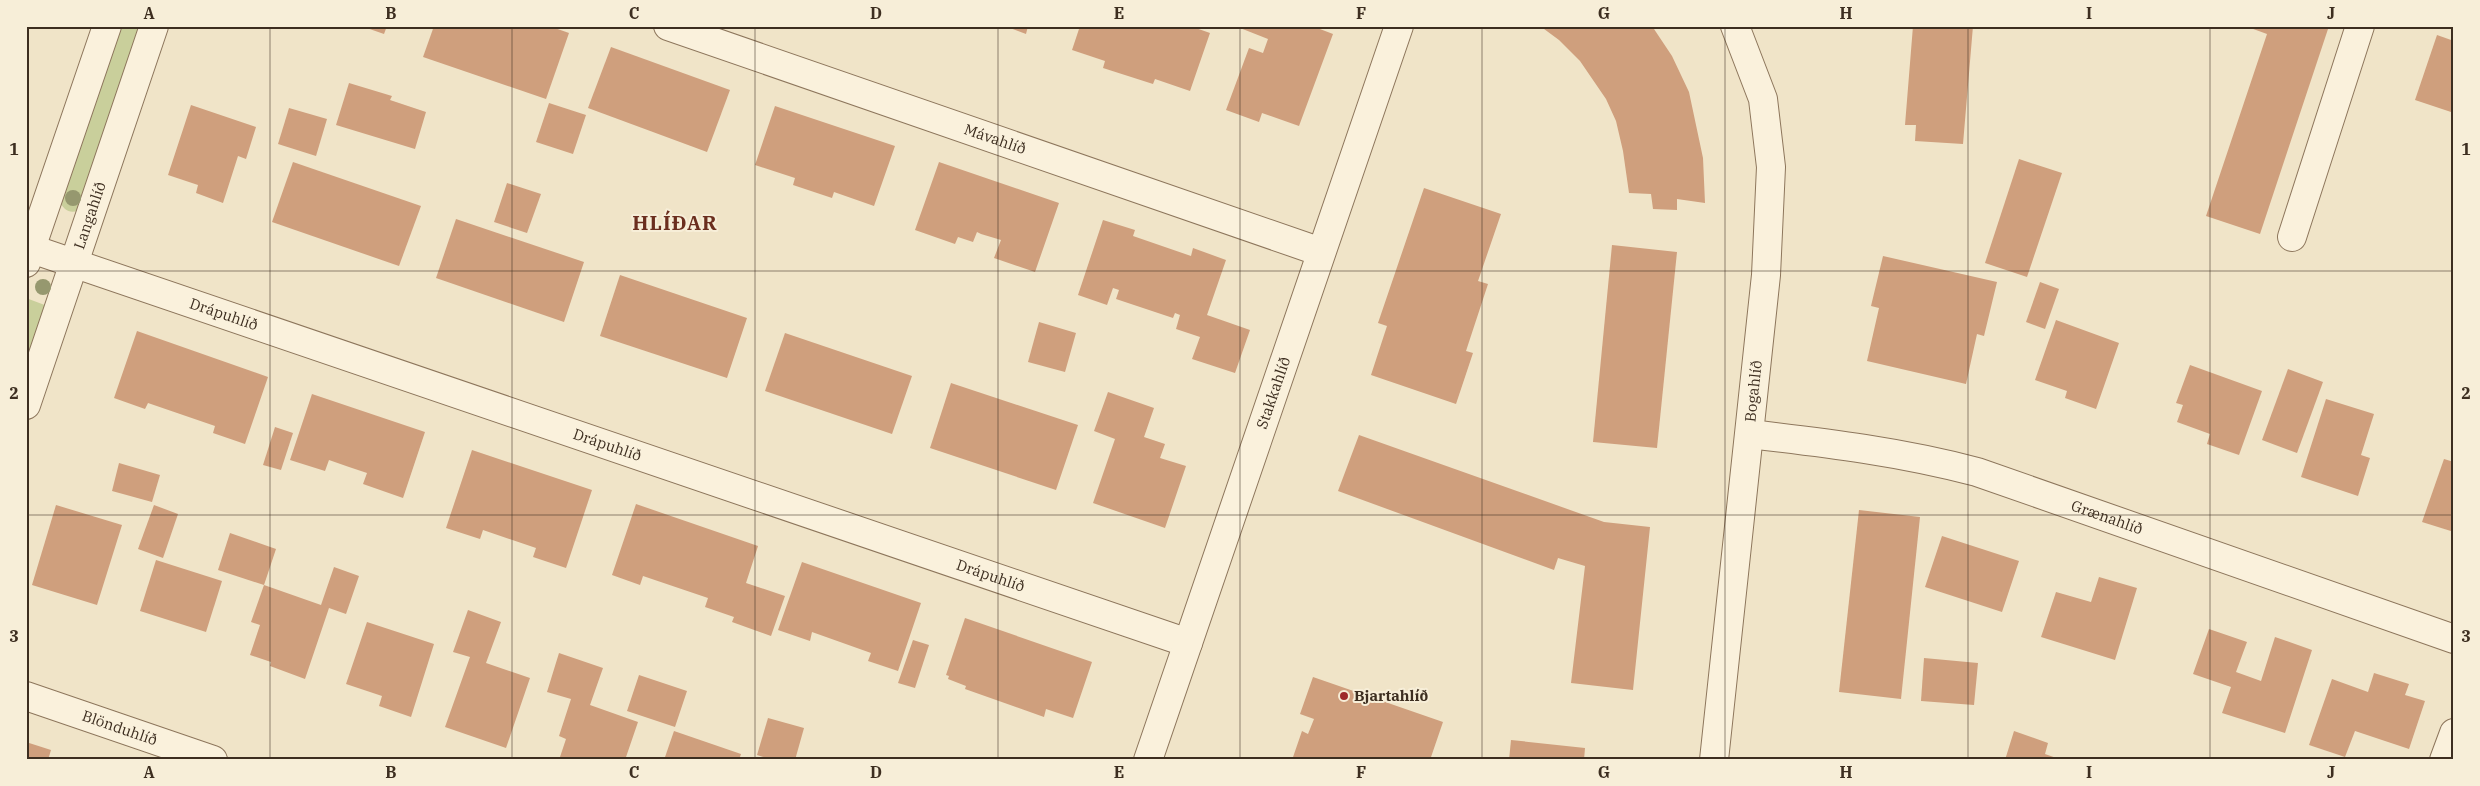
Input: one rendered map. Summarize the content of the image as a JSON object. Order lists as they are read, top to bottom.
{
  "streets": {
    "street": [
      "Mávahlíð",
      "Langahlíð",
      "Drápuhlíð",
      "Bogahlíð",
      "Stakkahlíð",
      "Grænahlíð",
      "Blönduhlíð"
    ]
  },
  "crossings": [
    ["Mávahlíð", "Stakkahlíð"],
    ["Langahlíð", "Drápuhlíð"],
    ["Drápuhlíð", "Stakkahlíð"],
    ["Bogahlíð", "Grænahlíð"]
  ],
  "districts": ["HLÍÐAR"],
  "places": ["Bjartahlíð"],
  "grid": {
    "columns": [
      "A",
      "B",
      "C",
      "D",
      "E",
      "F",
      "G",
      "H",
      "I",
      "J"
    ],
    "rows": ["1", "2", "3"]
  }
}
